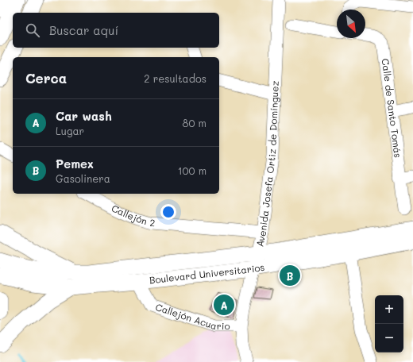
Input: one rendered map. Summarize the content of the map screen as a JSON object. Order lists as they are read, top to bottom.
{
  "streets": {
    "main road": ["Boulevard Universitarios"],
    "street": [
      "Calle de Santo Tomás",
      "Avenida Josefa Ortiz de Domínguez",
      "Callejón 2",
      "Callejón Acuario"
    ]
  },
  "crossings": [
    ["Avenida Josefa Ortiz de Domínguez", "Callejón 2"],
    ["Avenida Josefa Ortiz de Domínguez", "Boulevard Universitarios"],
    ["Avenida Josefa Ortiz de Domínguez", "Callejón Acuario"],
    ["Boulevard Universitarios", "Callejón Acuario"]
  ],
  "north": "bottom right",
  "page": {
    "search": "Buscar aquí",
    "heading": ["Cerca", "2 resultados"],
    "list": [
      {
        "mark": "A",
        "name": "Car wash",
        "note": "Lugar",
        "value": "80 m"
      },
      {
        "mark": "B",
        "name": "Pemex",
        "note": "Gasolinera",
        "value": "100 m"
      }
    ],
    "pins": ["B", "A"],
    "map_buttons": ["+", "−"]
  }
}
